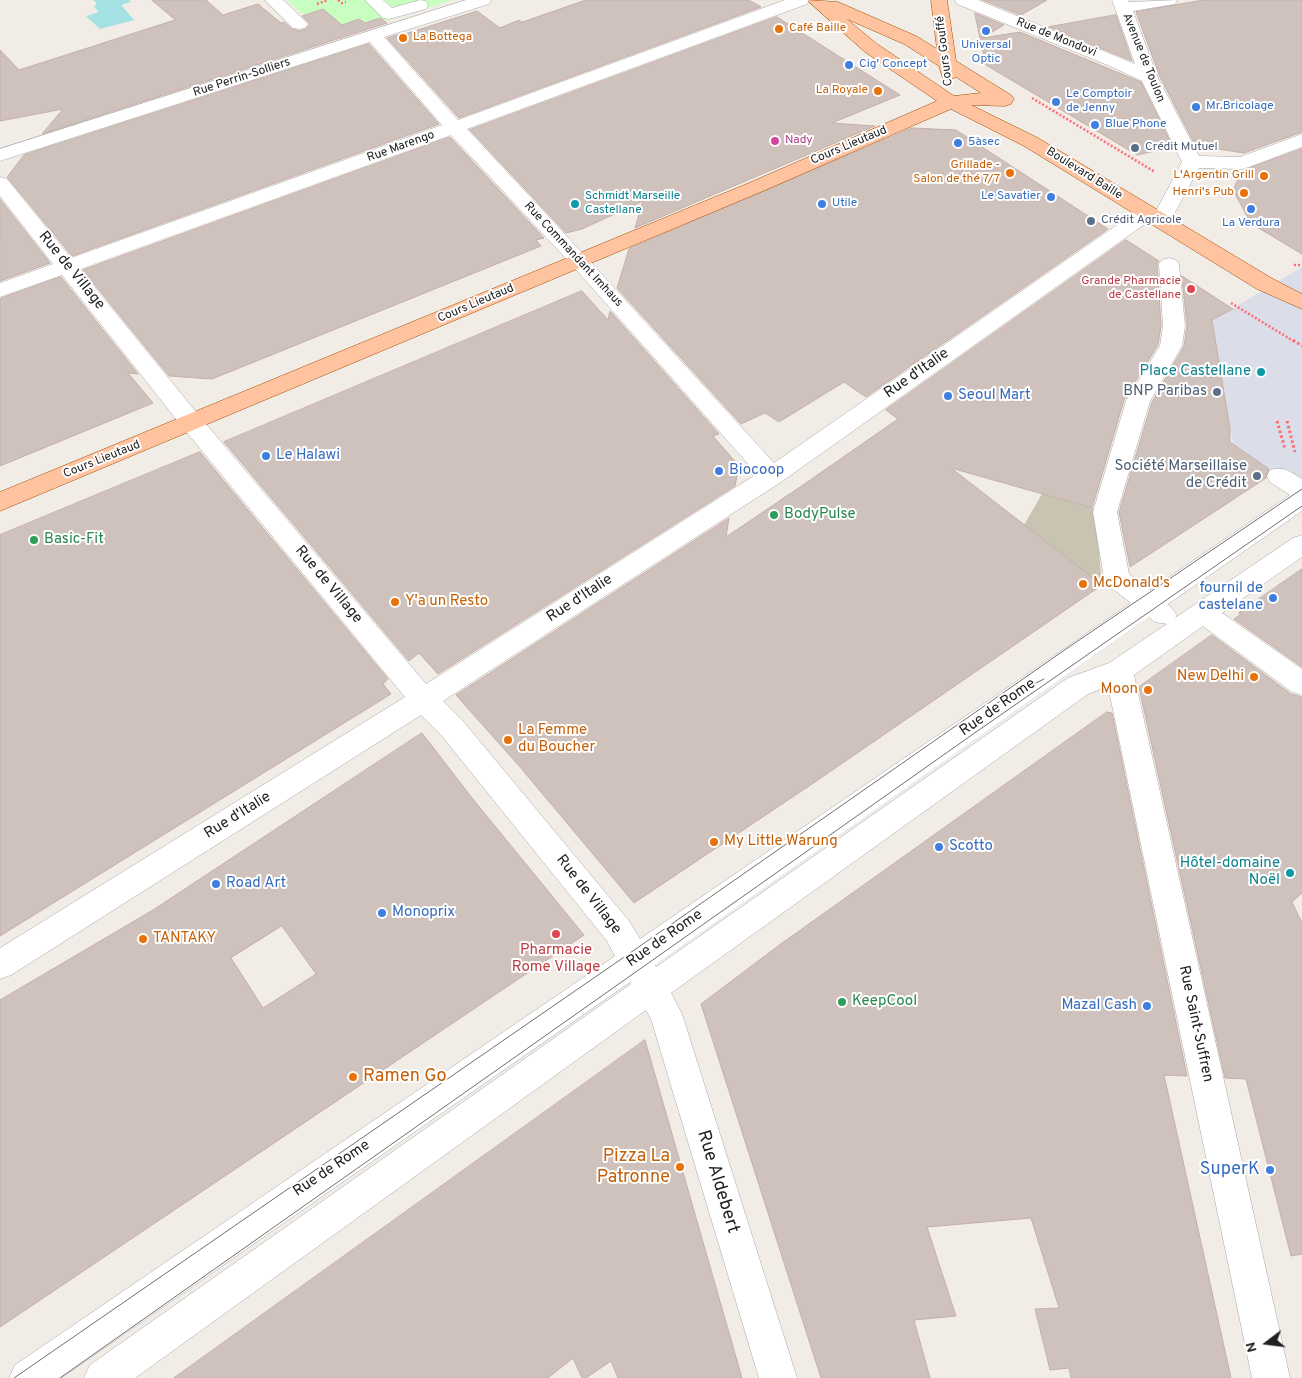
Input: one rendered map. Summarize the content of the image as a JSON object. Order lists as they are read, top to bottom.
{
  "streets": {
    "main road": ["Cours Gouffé", "Cours Lieutaud", "Boulevard Baille"],
    "street": [
      "Rue de Mondovi",
      "Avenue de Toulon",
      "Rue Perrin-Solliers",
      "Rue Marengo",
      "Rue Commandant Imhaus",
      "Rue de Village",
      "Rue d'Italie",
      "Rue de Rome",
      "Rue Saint-Suffren",
      "Rue Aldebert"
    ]
  },
  "crossings": [
    ["Rue de Mondovi", "Avenue de Toulon"],
    ["Cours Gouffé", "Cours Lieutaud"],
    ["Cours Gouffé", "Boulevard Baille"],
    ["Rue Perrin-Solliers", "Rue Commandant Imhaus"],
    ["Cours Lieutaud", "Boulevard Baille"],
    ["Cours Lieutaud", "Rue Commandant Imhaus"],
    ["Cours Lieutaud", "Rue de Village"],
    ["Rue Marengo", "Rue Commandant Imhaus"],
    ["Rue Marengo", "Rue de Village"],
    ["Boulevard Baille", "Rue d'Italie"],
    ["Rue Commandant Imhaus", "Rue d'Italie"],
    ["Rue de Village", "Rue d'Italie"],
    ["Rue de Village", "Rue de Rome"],
    ["Rue de Village", "Rue Aldebert"],
    ["Rue de Rome", "Rue Saint-Suffren"],
    ["Rue de Rome", "Rue Aldebert"]
  ],
  "places": [
    "Café Baille",
    "Universal Optic",
    "La Bottega",
    "Cig' Concept",
    "La Royale",
    "Le Comptoir de Jenny",
    "Mr.Bricolage",
    "Blue Phone",
    "Nady",
    "5àsec",
    "Crédit Mutuel",
    "Grillade - Salon de thé 7/7",
    "L'Argentin Grill",
    "Henri's Pub",
    "Le Savatier",
    "Schmidt Marseille Castellane",
    "Utile",
    "La Verdura",
    "Crédit Agricole",
    "Grande Pharmacie de Castellane",
    "Place Castellane",
    "BNP Paribas",
    "Seoul Mart",
    "Le Halawi",
    "Biocoop",
    "Société Marseillaise de Crédit",
    "BodyPulse",
    "Basic-Fit",
    "McDonald's",
    "fournil de castelane",
    "Y'a un Resto",
    "New Delhi",
    "Moon",
    "La Femme du Boucher",
    "My Little Warung",
    "Scotto",
    "Hôtel-domaine Noël",
    "Road Art",
    "Monoprix",
    "Pharmacie Rome Village",
    "TANTAKY",
    "KeepCool",
    "Mazal Cash",
    "Ramen Go",
    "Pizza La Patronne",
    "SuperK"
  ],
  "north": "left"
}
